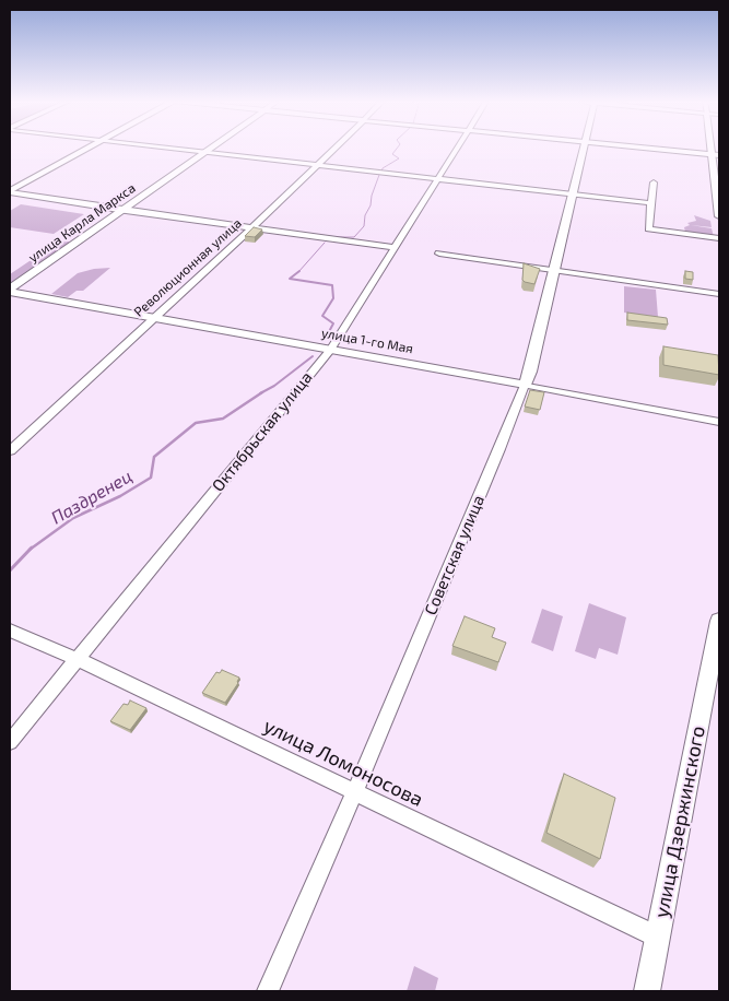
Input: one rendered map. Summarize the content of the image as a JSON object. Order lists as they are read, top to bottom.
{
  "streets": {
    "main road": [
      "улица Карла Маркса",
      "улица 1-го Мая",
      "Советская улица",
      "улица Дзержинского"
    ],
    "street": ["Революционная улица", "Октябрьская улица", "улица Ломоносова"]
  },
  "crossings": [
    ["улица Карла Маркса", "улица 1-го Мая"],
    ["Революционная улица", "улица 1-го Мая"],
    ["улица 1-го Мая", "Октябрьская улица"],
    ["улица 1-го Мая", "Советская улица"],
    ["Октябрьская улица", "улица Ломоносова"],
    ["Советская улица", "улица Ломоносова"],
    ["улица Ломоносова", "улица Дзержинского"]
  ],
  "water": ["Паздренец"]
}
